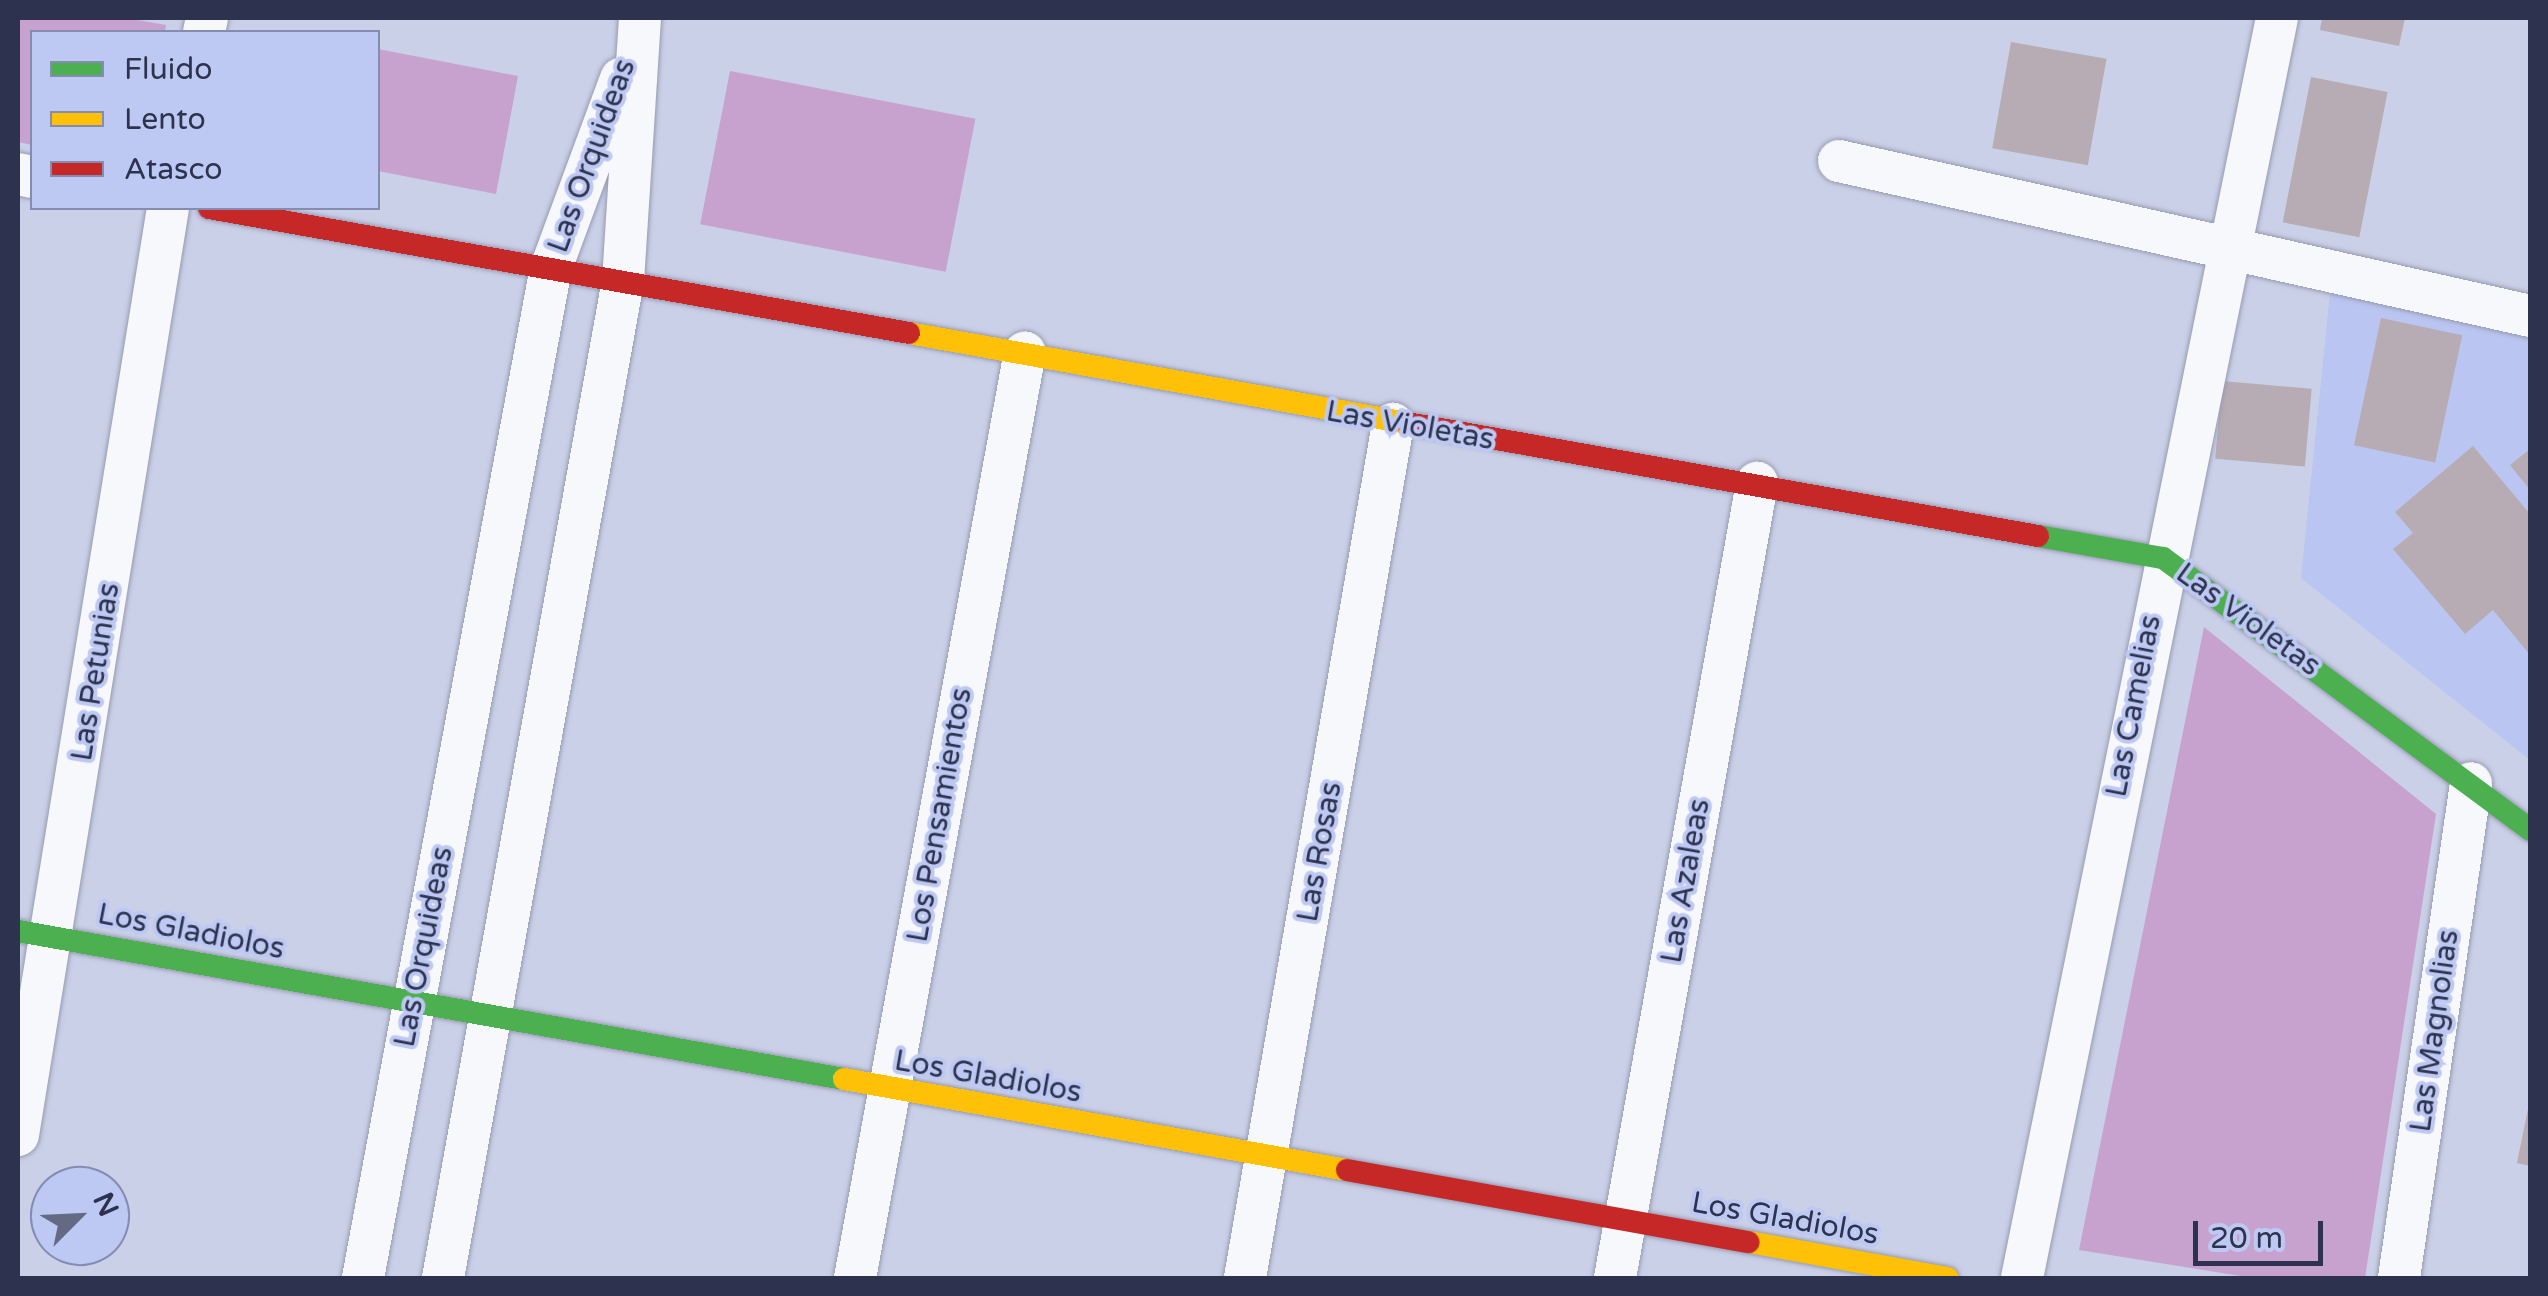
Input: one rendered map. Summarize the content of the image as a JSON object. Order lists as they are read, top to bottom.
{
  "streets": {
    "street": [
      "Las Orquideas",
      "Las Violetas",
      "Las Petunias",
      "Las Camelias",
      "Los Pensamientos",
      "Las Rosas",
      "Las Azaleas",
      "Los Gladiolos",
      "Las Magnolias"
    ]
  },
  "crossings": [
    ["Las Orquideas", "Las Violetas"],
    ["Las Orquideas", "Los Gladiolos"],
    ["Las Violetas", "Las Camelias"],
    ["Las Violetas", "Los Pensamientos"],
    ["Las Violetas", "Las Rosas"],
    ["Las Violetas", "Las Azaleas"],
    ["Las Violetas", "Las Magnolias"],
    ["Las Petunias", "Los Gladiolos"],
    ["Los Pensamientos", "Los Gladiolos"],
    ["Las Rosas", "Los Gladiolos"],
    ["Las Azaleas", "Los Gladiolos"]
  ],
  "legend": ["Fluido", "Lento", "Atasco"],
  "scale_bar": "20 m",
  "north": "top right"
}
